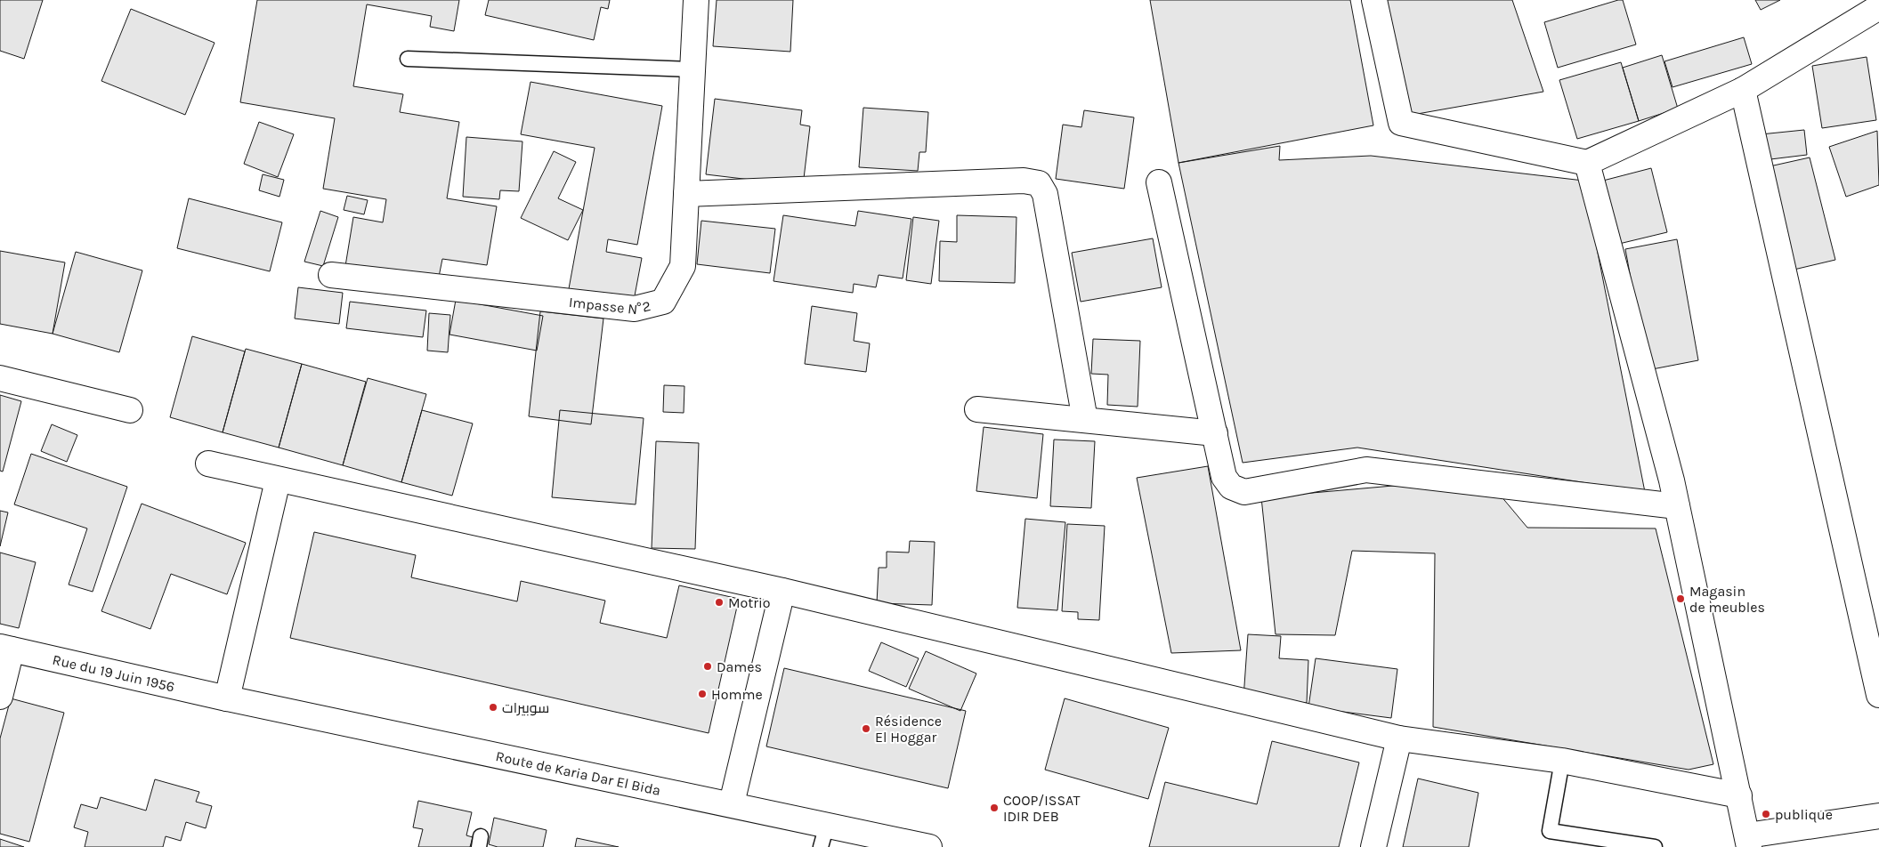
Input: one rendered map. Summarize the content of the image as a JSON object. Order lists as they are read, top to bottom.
{
  "streets": {
    "street": ["Impasse N°2", "Rue du 19 Juin 1956", "Route de Karia Dar El Bida"]
  },
  "crossings": [
    ["Rue du 19 Juin 1956", "Route de Karia Dar El Bida"]
  ],
  "places": [
    "Magasin de meubles",
    "Motrio",
    "Dames",
    "Homme",
    "سوبيرات",
    "Résidence El Hoggar",
    "COOP/ISSAT IDIR DEB",
    "publique"
  ]
}
